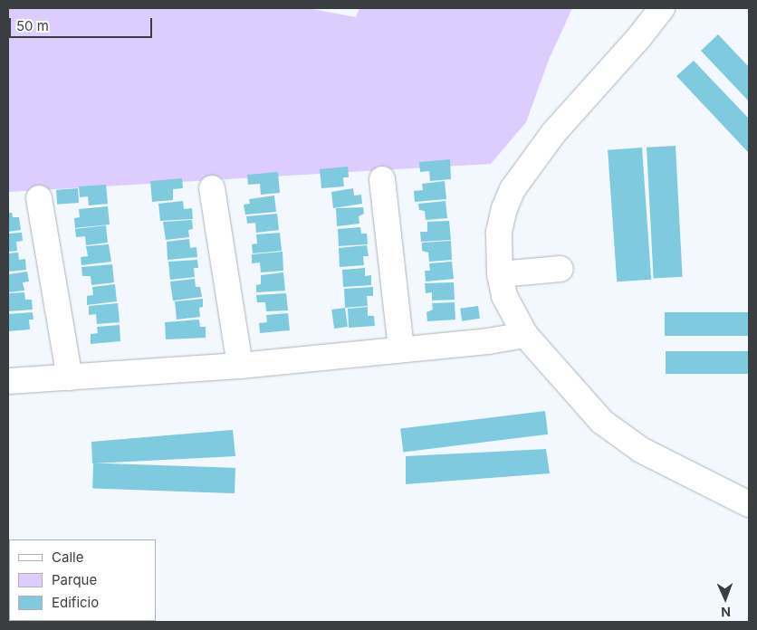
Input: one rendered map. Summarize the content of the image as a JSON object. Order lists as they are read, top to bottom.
{
  "legend": ["Calle", "Parque", "Edificio"],
  "scale_bar": "50 m",
  "north": "bottom"
}
